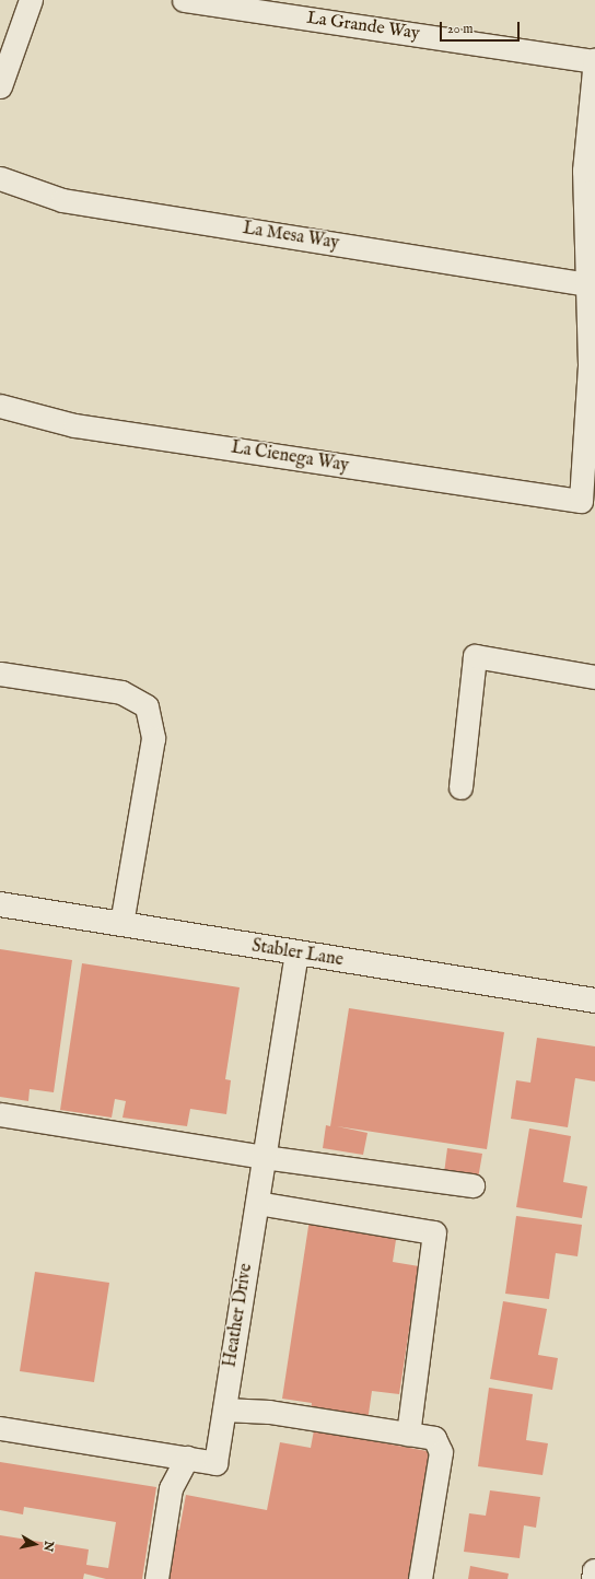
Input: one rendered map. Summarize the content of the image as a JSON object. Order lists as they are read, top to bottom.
{
  "streets": {
    "street": [
      "La Grande Way",
      "La Mesa Way",
      "La Cienega Way",
      "Stabler Lane",
      "Heather Drive"
    ]
  },
  "crossings": [
    ["La Mesa Way", "La Cienega Way"],
    ["Stabler Lane", "Heather Drive"]
  ],
  "scale_bar": "20 m",
  "north": "right"
}
